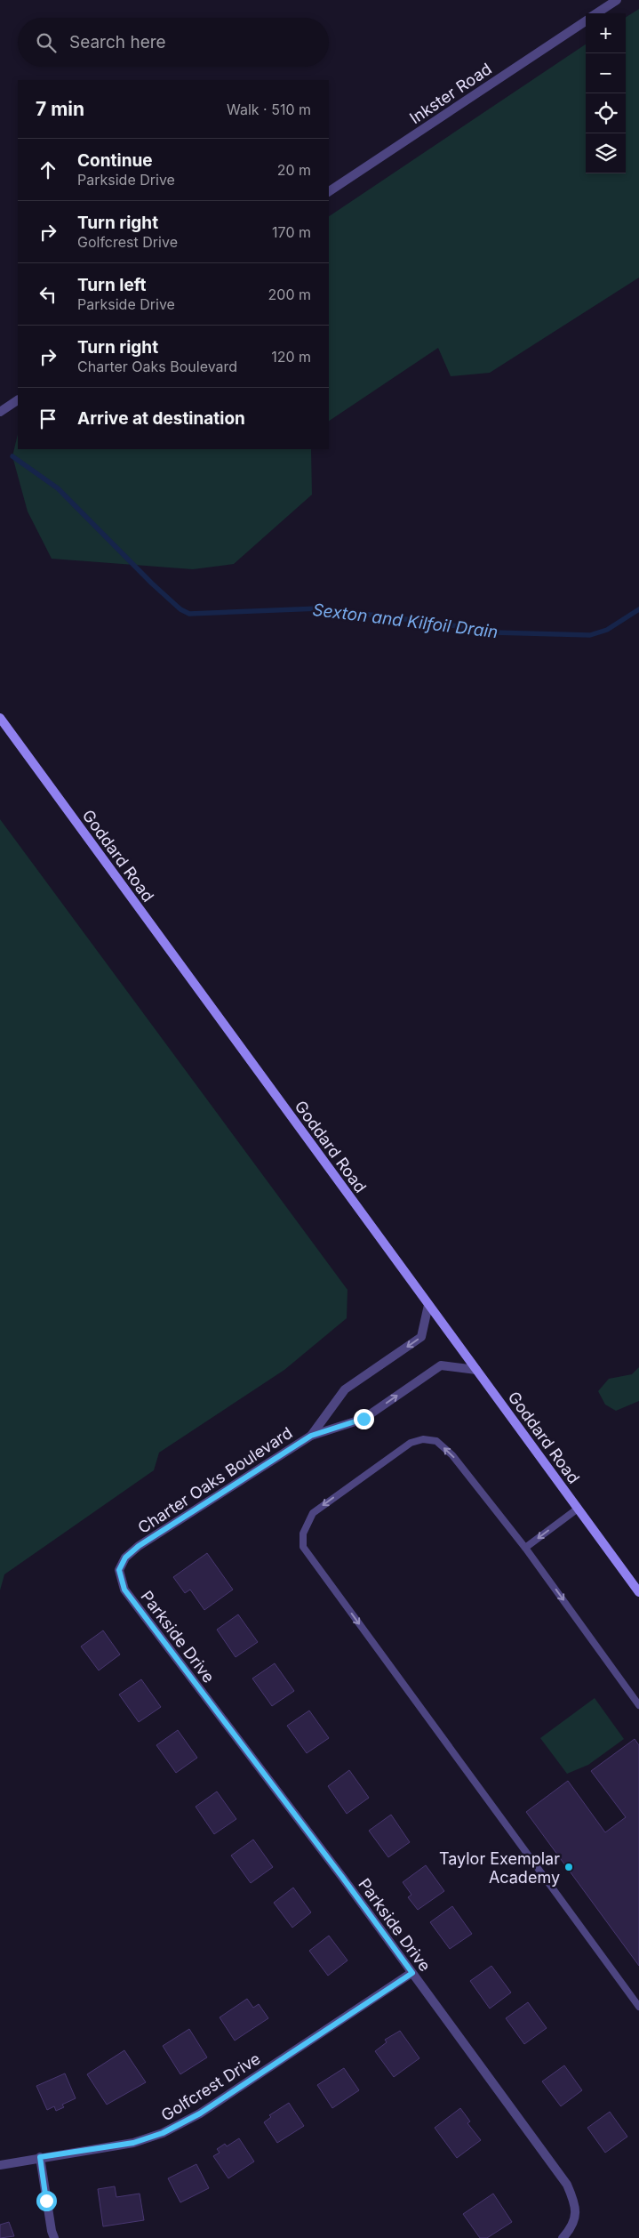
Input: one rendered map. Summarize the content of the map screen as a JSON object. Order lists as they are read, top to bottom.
{
  "streets": {
    "main road": ["Goddard Road"],
    "street": [
      "Inkster Road",
      "Charter Oaks Boulevard",
      "Parkside Drive",
      "Golfcrest Drive"
    ]
  },
  "crossings": [
    ["Goddard Road", "Charter Oaks Boulevard"],
    ["Charter Oaks Boulevard", "Parkside Drive"],
    ["Parkside Drive", "Golfcrest Drive"]
  ],
  "water": ["Sexton and Kilfoil Drain"],
  "places": ["Taylor Exemplar Academy"],
  "page": {
    "map_buttons": ["+", "−"],
    "search": "Search here",
    "heading": ["7 min", "Walk · 510 m"],
    "list": [
      ["Continue", "Parkside Drive", "20 m"],
      ["Turn right", "Golfcrest Drive", "170 m"],
      ["Turn left", "Parkside Drive", "200 m"],
      ["Turn right", "Charter Oaks Boulevard", "120 m"],
      "Arrive at destination"
    ]
  }
}
